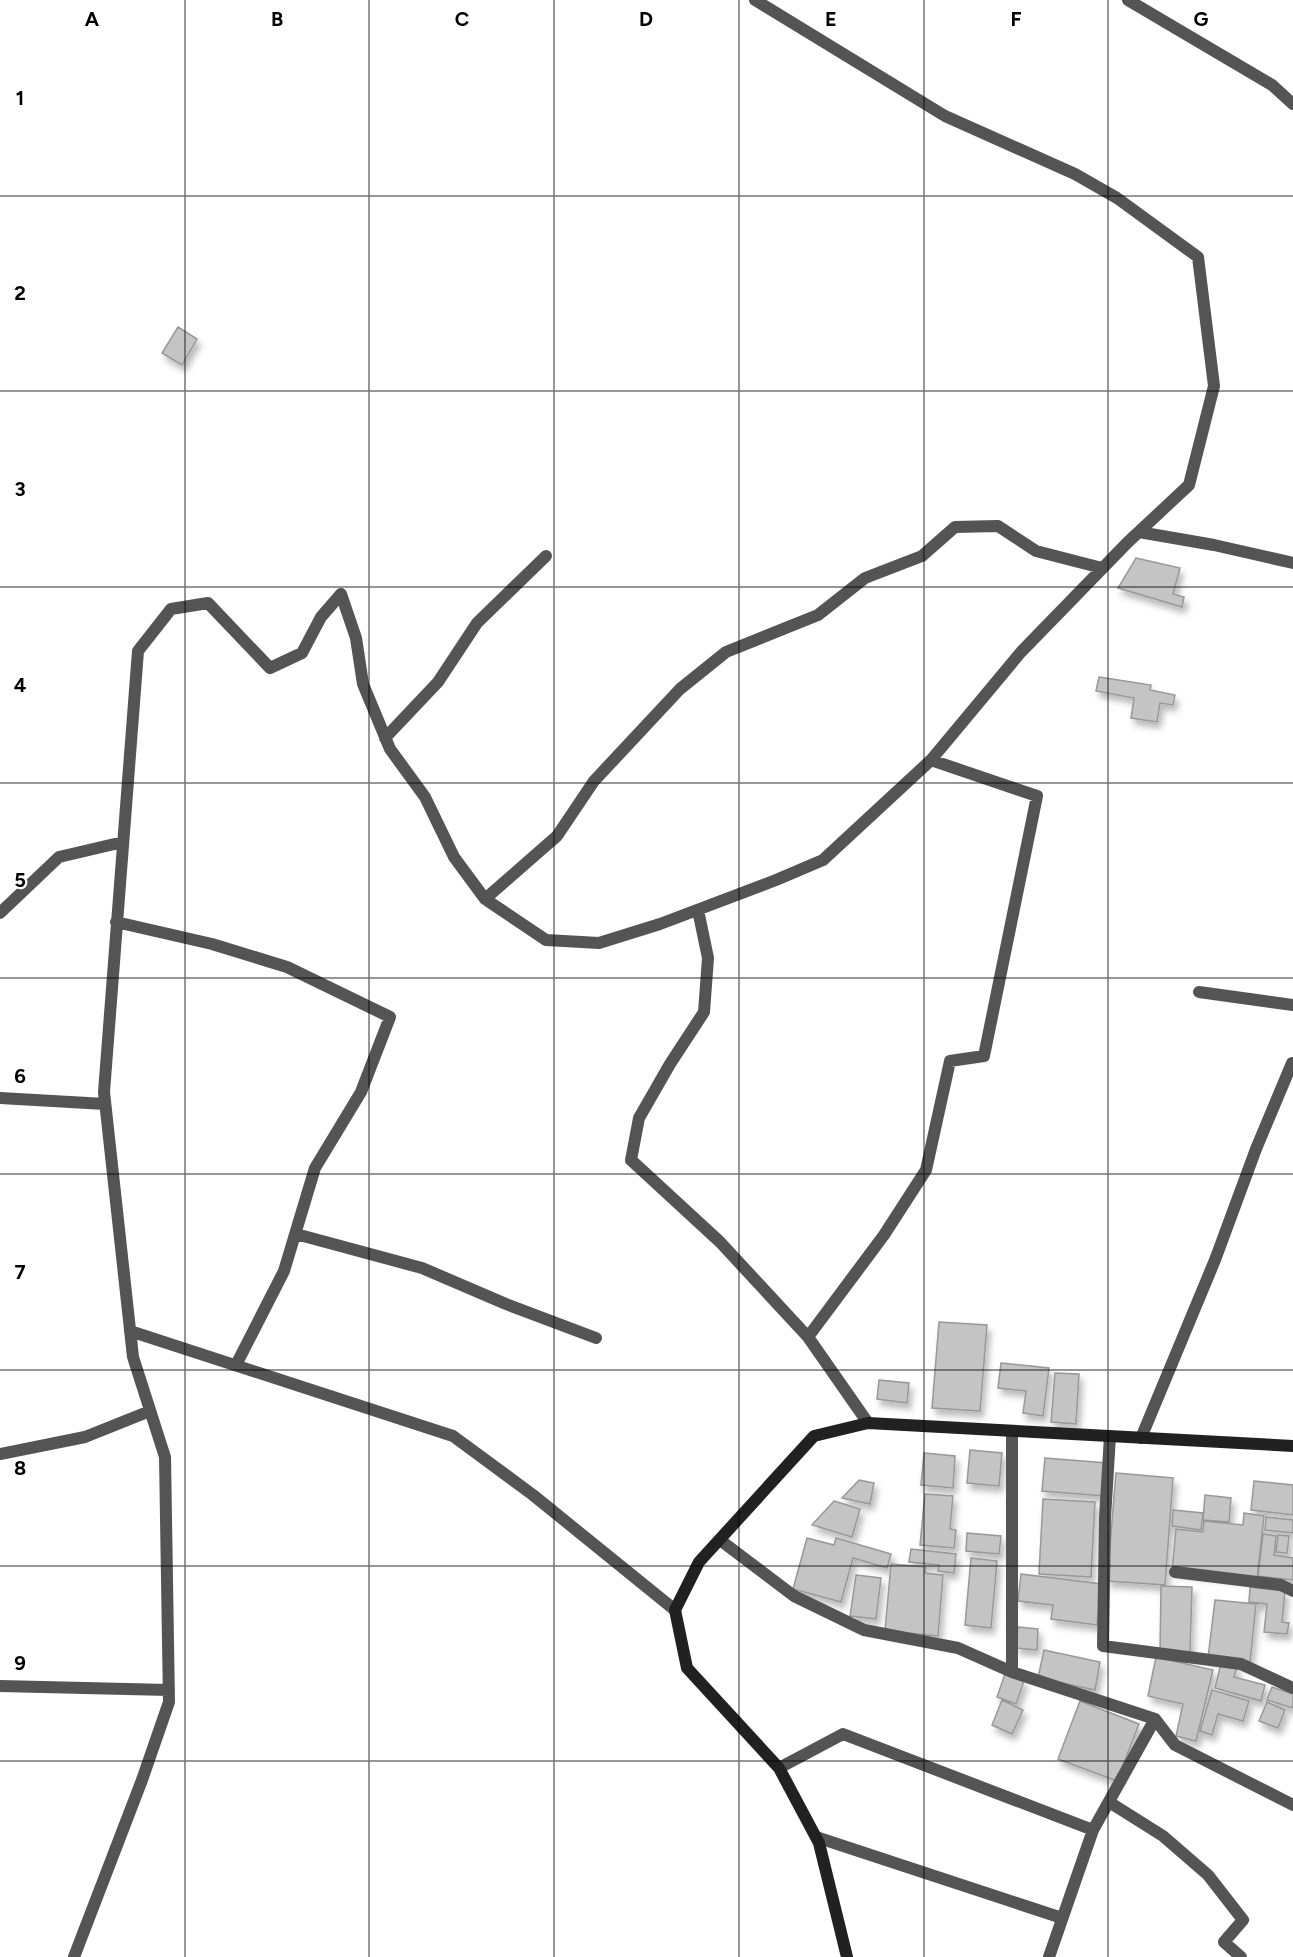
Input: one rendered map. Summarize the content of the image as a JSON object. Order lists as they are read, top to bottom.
{
  "grid": {
    "columns": [
      "A",
      "B",
      "C",
      "D",
      "E",
      "F",
      "G"
    ],
    "rows": [
      "1",
      "2",
      "3",
      "4",
      "5",
      "6",
      "7",
      "8",
      "9"
    ]
  }
}
